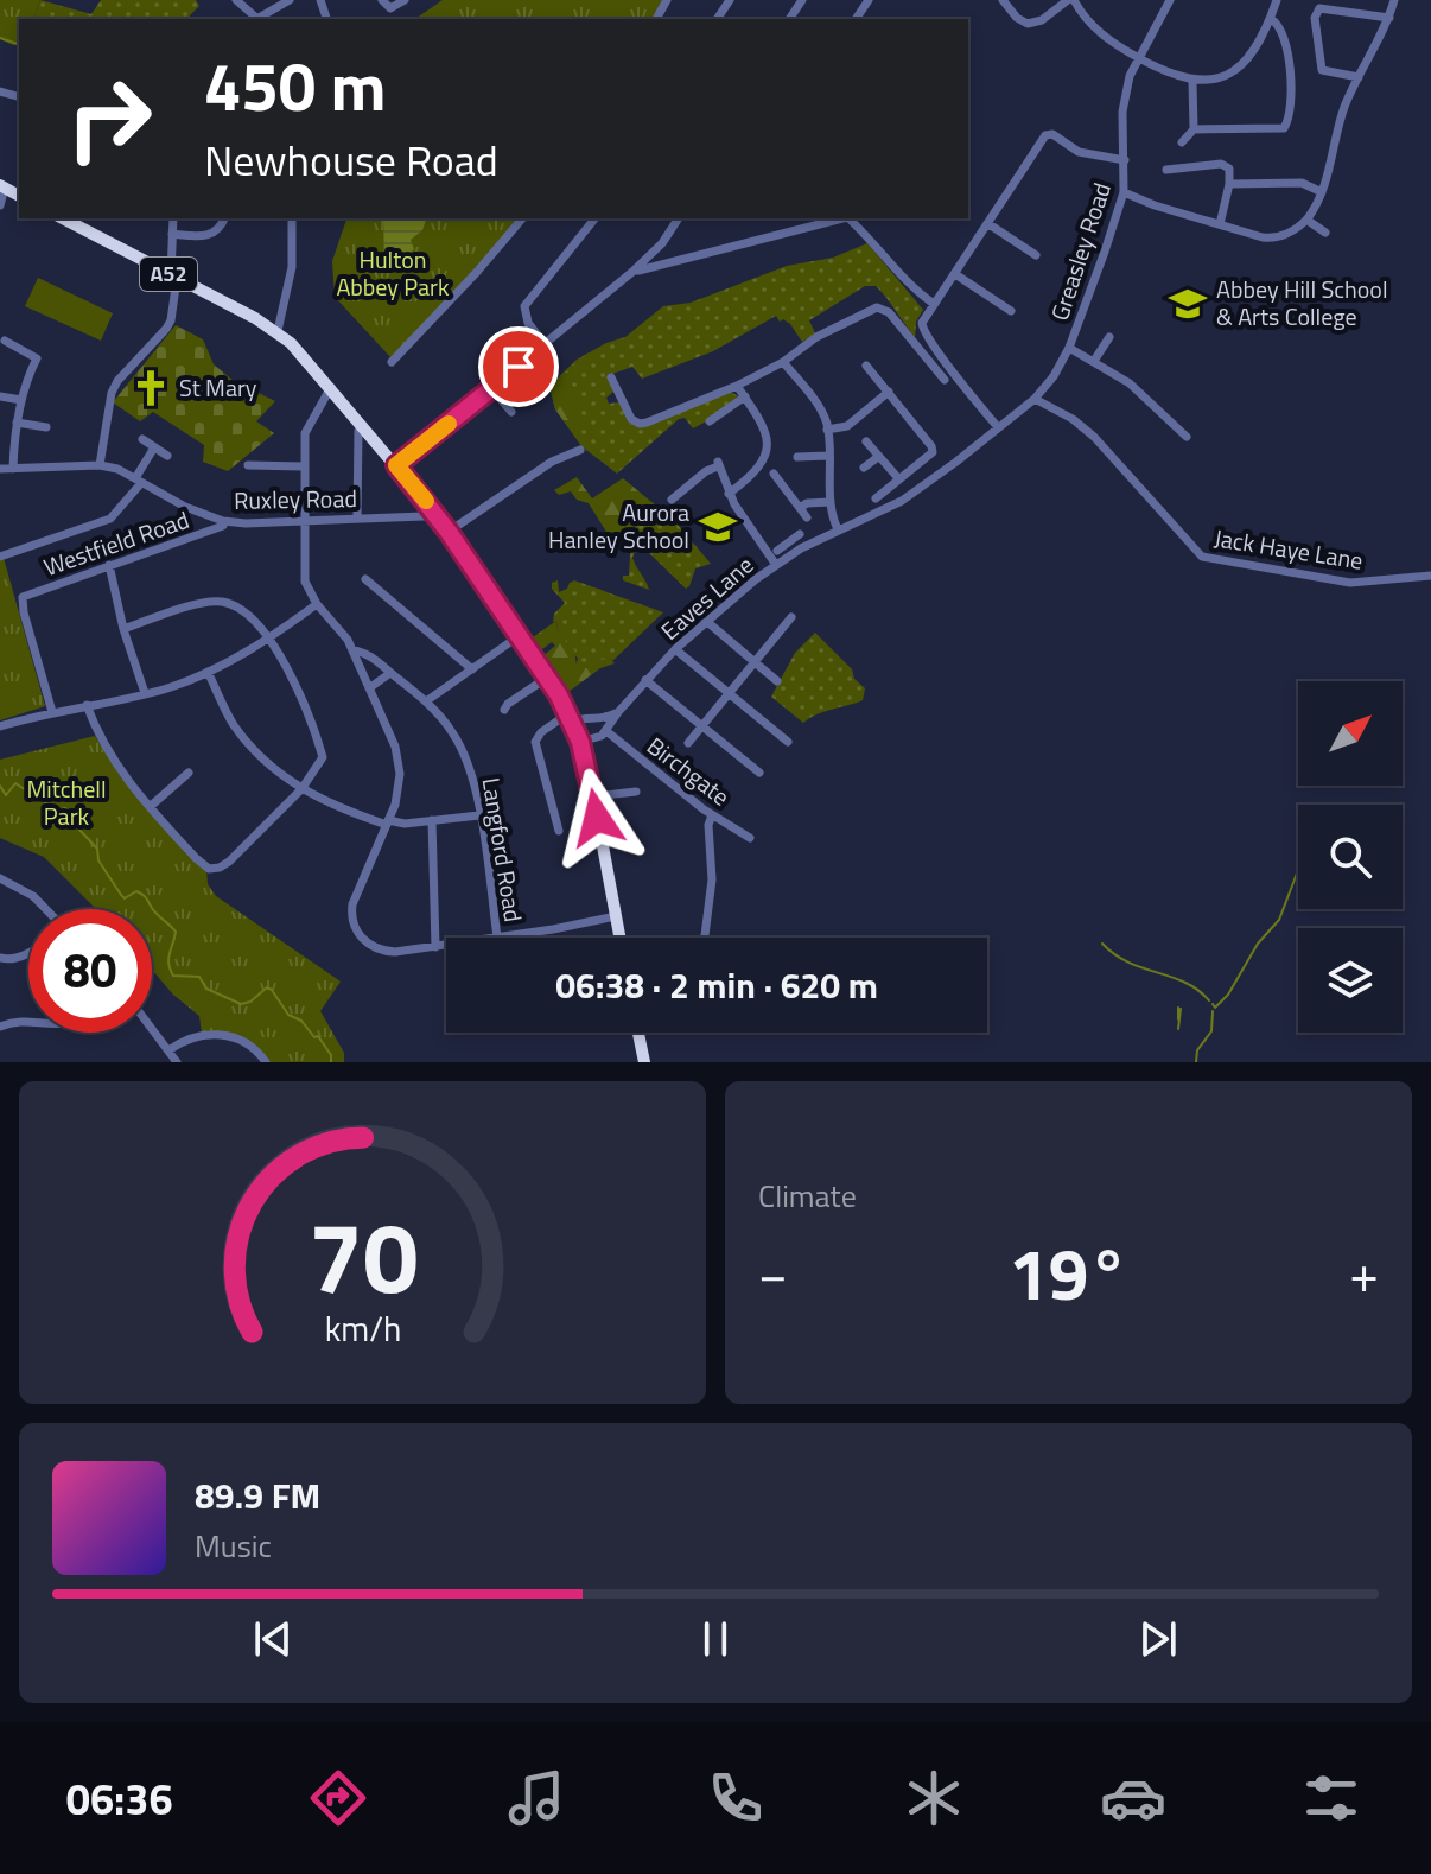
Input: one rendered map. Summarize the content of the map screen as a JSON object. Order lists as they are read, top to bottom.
{
  "streets": {
    "highway": ["A52"],
    "street": [
      "Greasley Road",
      "Ruxley Road",
      "Westfield Road",
      "Jack Haye Lane",
      "Eaves Lane",
      "Birchgate",
      "Langford Road"
    ]
  },
  "crossings": [
    ["Greasley Road", "Jack Haye Lane"],
    ["Greasley Road", "Eaves Lane"],
    ["A52", "Ruxley Road"],
    ["Ruxley Road", "Westfield Road"],
    ["Eaves Lane", "Birchgate"]
  ],
  "parks": ["Hulton Abbey Park", "Mitchell Park"],
  "places": {
    "school or university": ["Abbey Hill School & Arts College", "Aurora Hanley School"],
    "church": ["St Mary"]
  },
  "north": "top right",
  "page": {
    "turn": ["450 m", "Newhouse Road"],
    "limit": "80",
    "trip": "06:38 · 2 min · 620 m",
    "tile": "Climate",
    "heat": ["−", "19°", "+"],
    "song": ["89.9 FM", "Music"],
    "tabs": "06:36",
    "gauge": ["70", "km/h"]
  }
}
